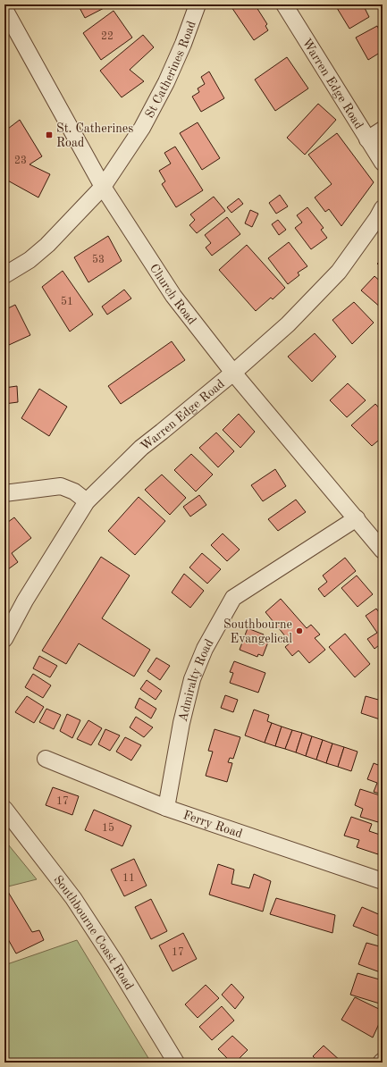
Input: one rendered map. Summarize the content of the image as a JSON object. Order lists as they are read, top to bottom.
{
  "streets": {
    "street": [
      "St Catherines Road",
      "Warren Edge Road",
      "Church Road",
      "Admiralty Road",
      "Ferry Road",
      "Southbourne Coast Road"
    ]
  },
  "crossings": [
    ["St Catherines Road", "Church Road"],
    ["Warren Edge Road", "Church Road"],
    ["Church Road", "Admiralty Road"],
    ["Admiralty Road", "Ferry Road"]
  ],
  "places": {
    "transit": ["St. Catherines Road"],
    "other": ["Southbourne Evangelical"]
  },
  "house_numbers": [
    "22",
    "23",
    "53",
    "51",
    "17",
    "15",
    "11",
    "17"
  ]
}
